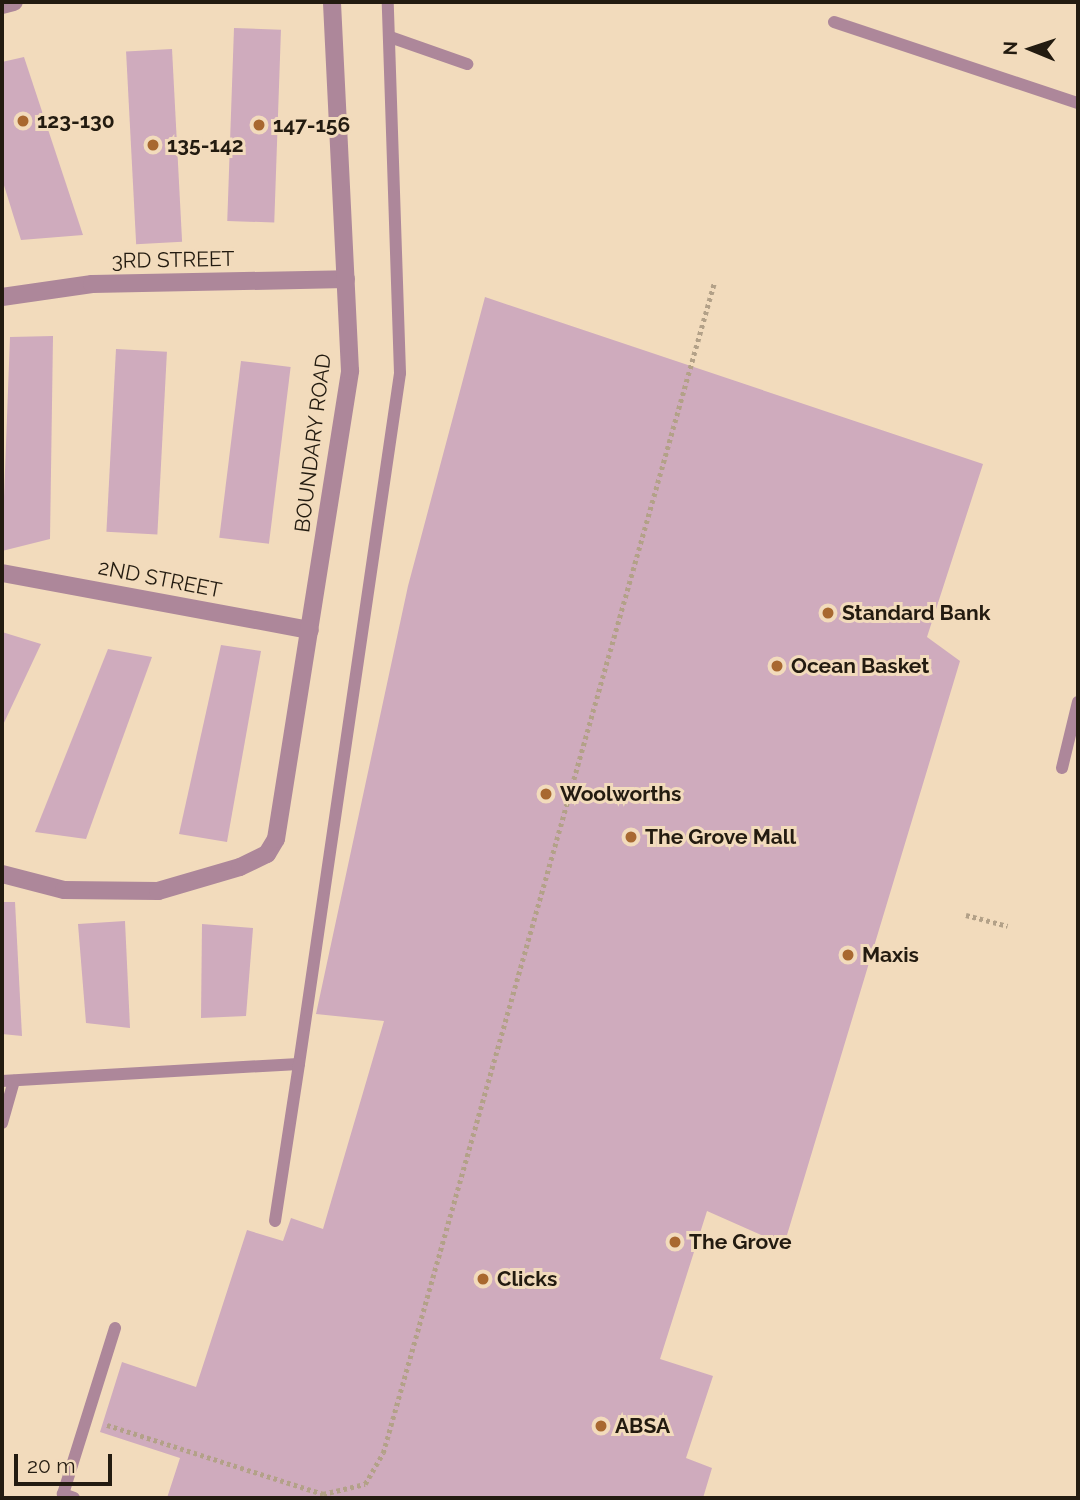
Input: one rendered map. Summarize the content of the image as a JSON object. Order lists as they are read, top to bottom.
{
  "streets": {
    "street": ["3RD STREET", "BOUNDARY ROAD", "2ND STREET"]
  },
  "crossings": [
    ["3RD STREET", "BOUNDARY ROAD"],
    ["BOUNDARY ROAD", "2ND STREET"]
  ],
  "places": [
    "123-130",
    "147-156",
    "135-142",
    "Standard Bank",
    "Ocean Basket",
    "Woolworths",
    "The Grove Mall",
    "Maxis",
    "The Grove",
    "Clicks",
    "ABSA"
  ],
  "scale_bar": "20 m",
  "north": "left"
}
